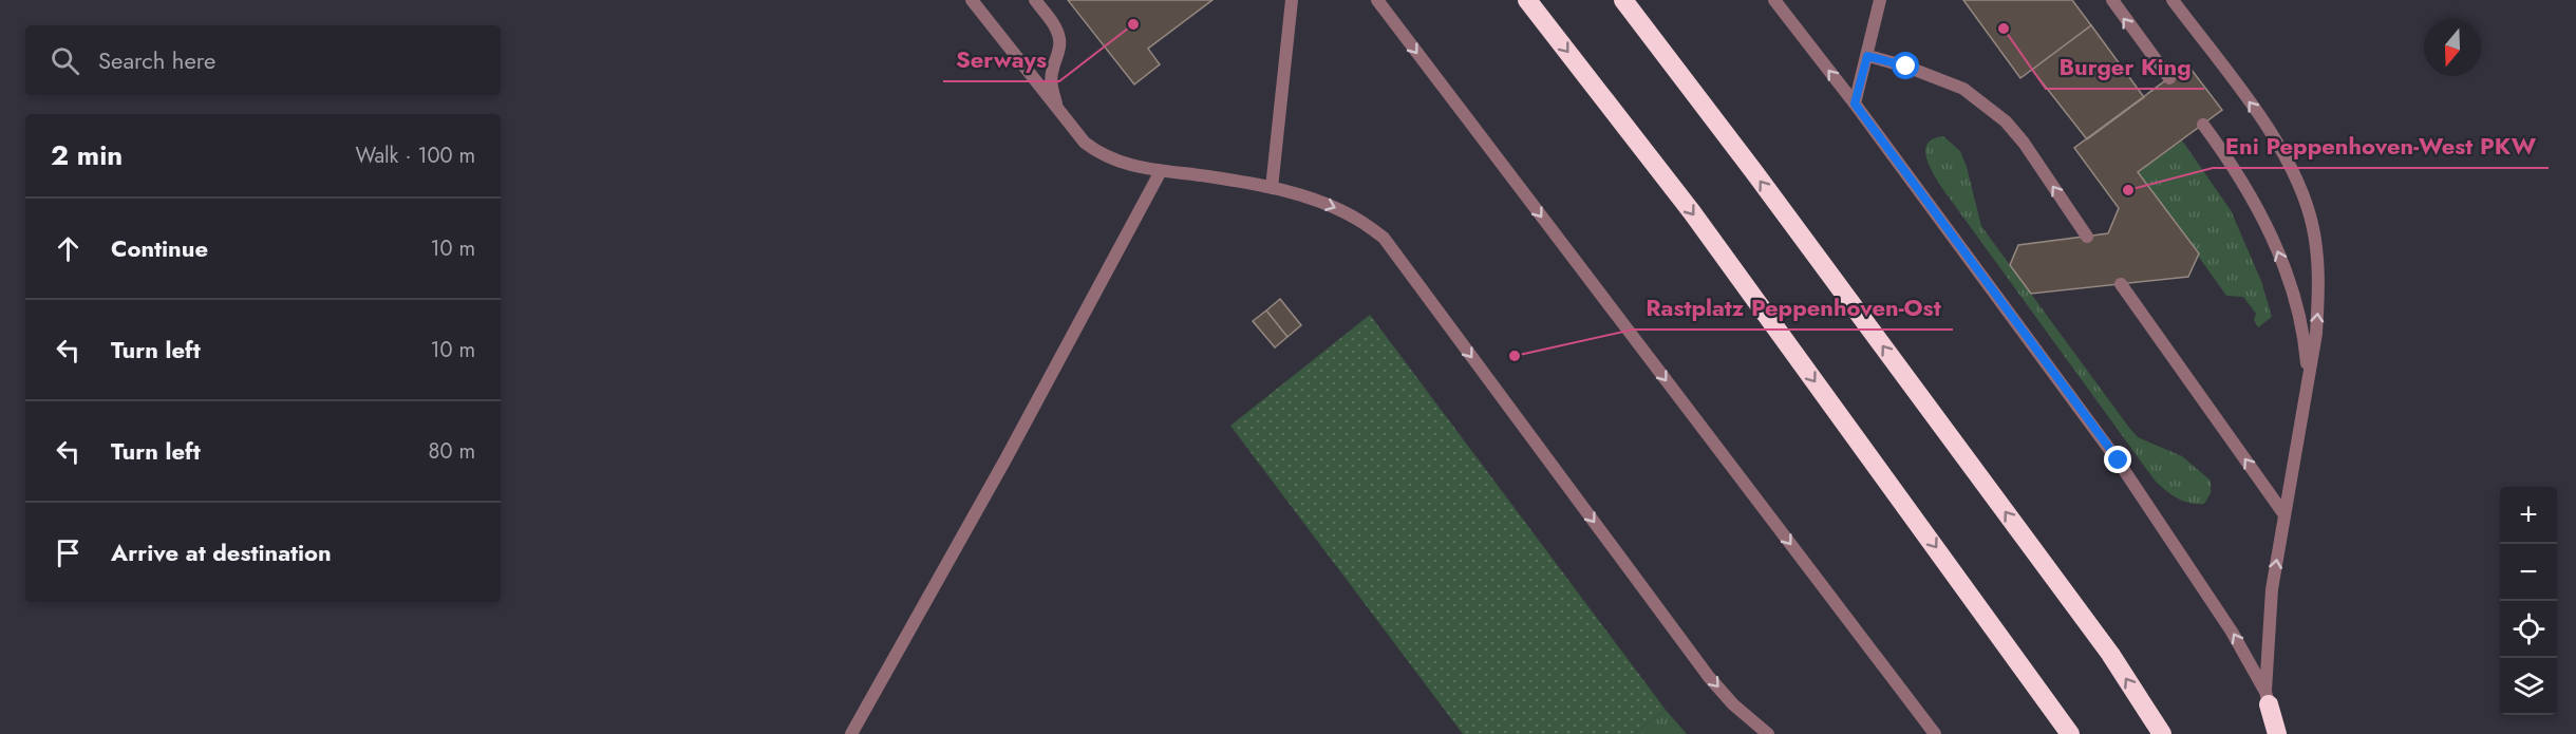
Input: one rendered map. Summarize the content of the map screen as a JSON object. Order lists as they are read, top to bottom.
{
  "places": [
    "Serways",
    "Burger King",
    "Eni Peppenhoven-West PKW",
    "Rastplatz Peppenhoven-Ost"
  ],
  "north": "bottom",
  "page": {
    "search": "Search here",
    "heading": ["2 min", "Walk · 100 m"],
    "list": [
      ["Continue", "10 m"],
      ["Turn left", "10 m"],
      ["Turn left", "80 m"],
      "Arrive at destination"
    ],
    "map_buttons": ["+", "−"]
  }
}
